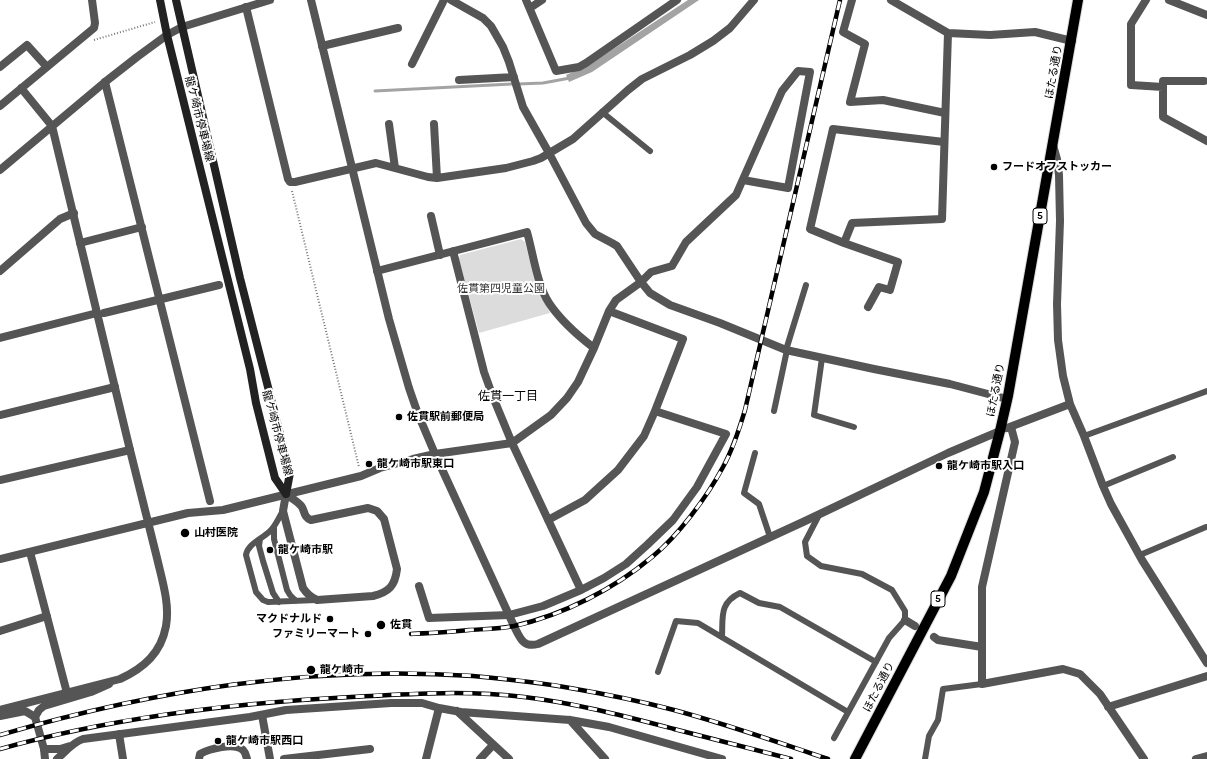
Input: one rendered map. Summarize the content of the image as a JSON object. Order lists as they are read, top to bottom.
{
  "streets": {
    "main road": ["ほたる通り", "龍ケ崎市停車場線", "5"]
  },
  "districts": ["佐貫一丁目"],
  "parks": ["佐貫第四児童公園"],
  "places": [
    "フードオフストッカー",
    "佐貫駅前郵便局",
    "龍ケ崎市駅東口",
    "龍ケ崎市駅入口",
    "山村医院",
    "龍ケ崎市駅",
    "マクドナルド",
    "佐貫",
    "ファミリーマート",
    "龍ケ崎市",
    "龍ケ崎市駅西口"
  ]
}
